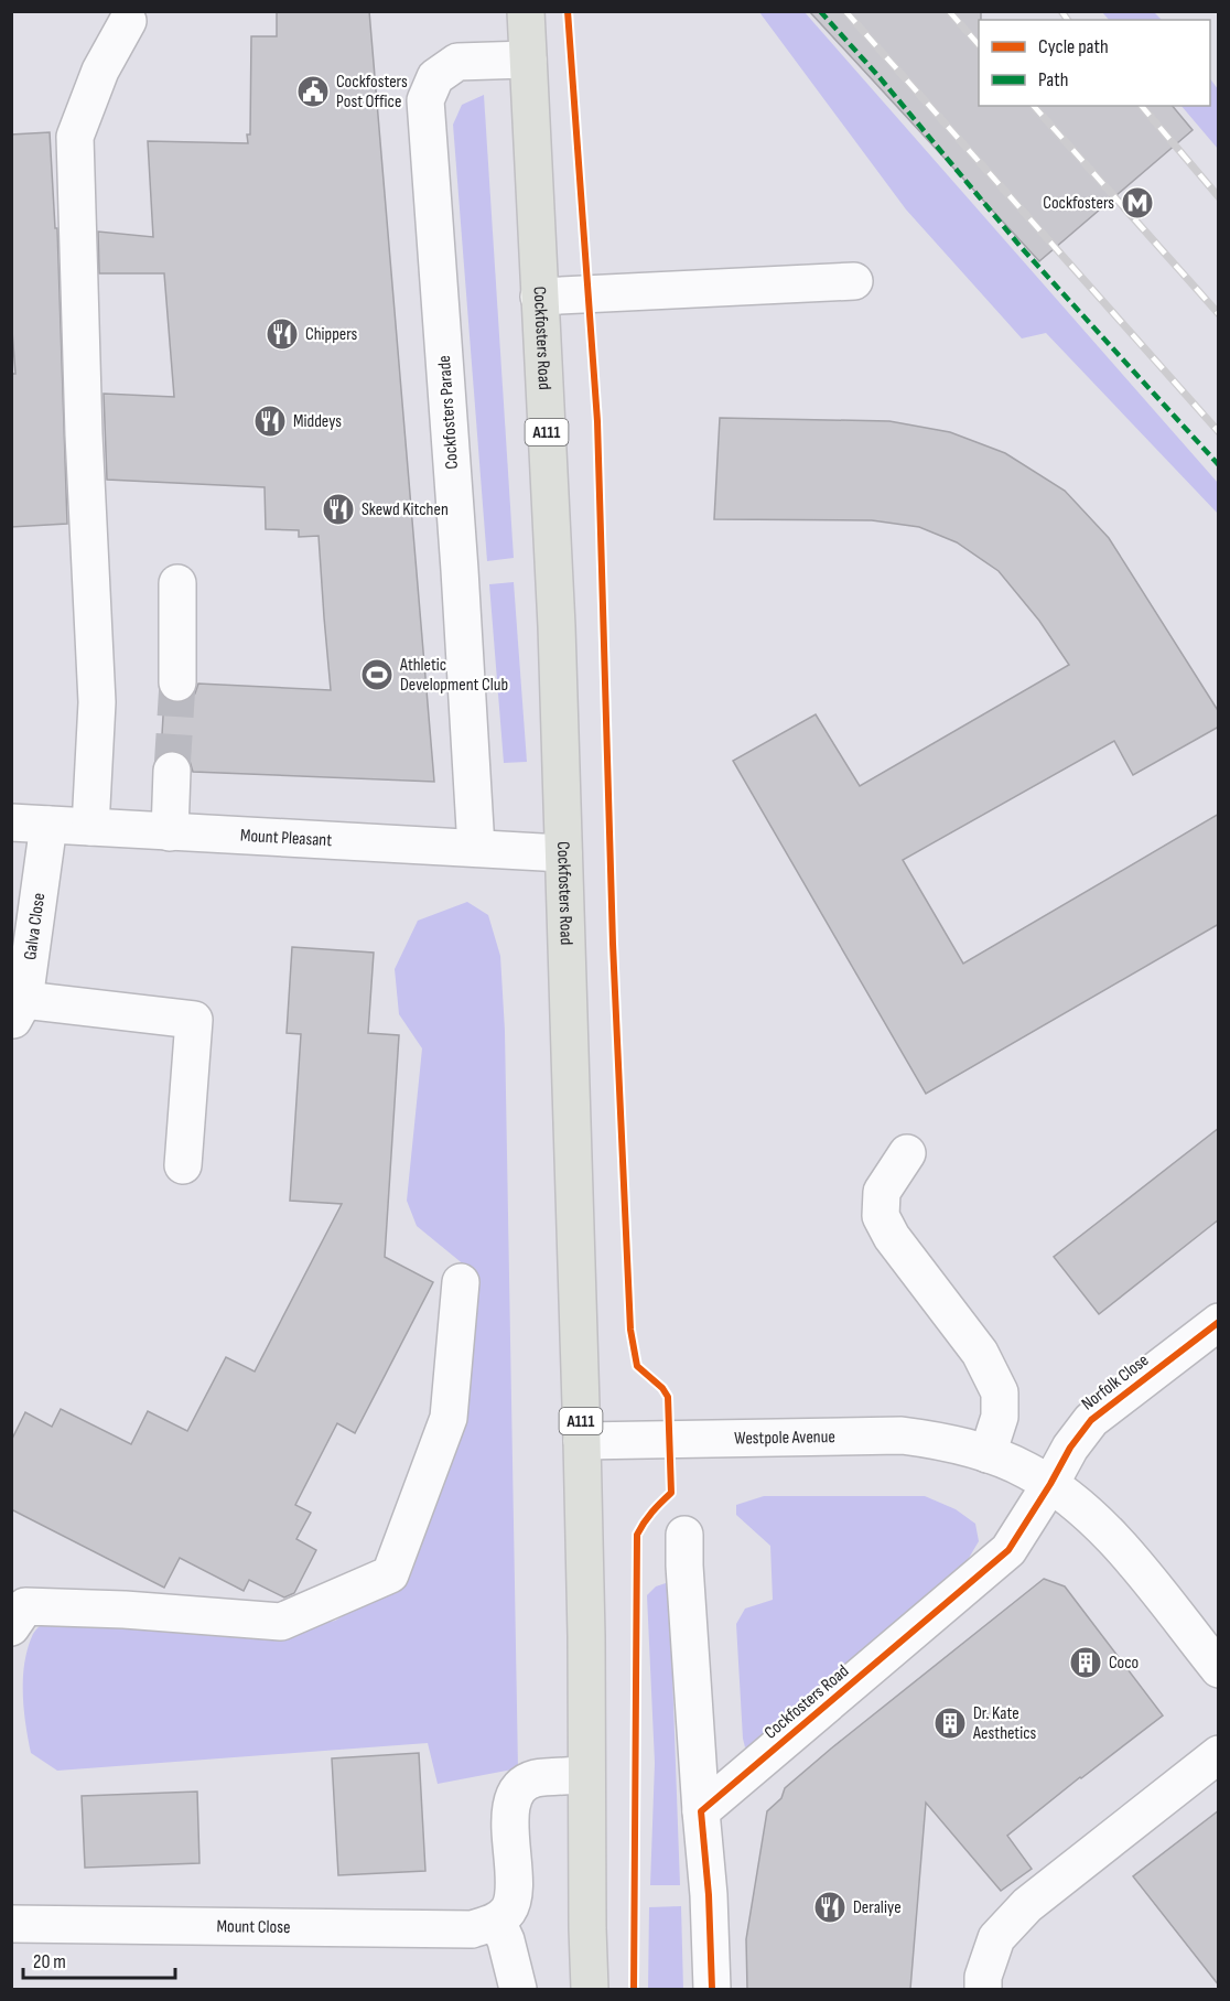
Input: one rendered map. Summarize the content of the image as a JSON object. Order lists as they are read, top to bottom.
{
  "streets": {
    "main road": ["Cockfosters Road", "A111"],
    "street": [
      "Cockfosters Parade",
      "Mount Pleasant",
      "Galva Close",
      "Norfolk Close",
      "Westpole Avenue",
      "Mount Close"
    ]
  },
  "crossings": [
    ["Cockfosters Road", "Cockfosters Parade"],
    ["Cockfosters Road", "Mount Pleasant"],
    ["Cockfosters Road", "Norfolk Close"],
    ["Cockfosters Road", "Westpole Avenue"],
    ["Cockfosters Parade", "Mount Pleasant"],
    ["Mount Pleasant", "Galva Close"],
    ["Norfolk Close", "Westpole Avenue"]
  ],
  "places": {
    "public building": ["Cockfosters Post Office"],
    "metro station": ["Cockfosters"],
    "restaurant": [
      "Chippers",
      "Middeys",
      "Skewd Kitchen",
      "Deraliye"
    ],
    "sports": ["Athletic Development Club"],
    "building": ["Coco", "Dr. Kate Aesthetics"]
  },
  "legend": ["Cycle path", "Path"],
  "scale_bar": "20 m"
}
